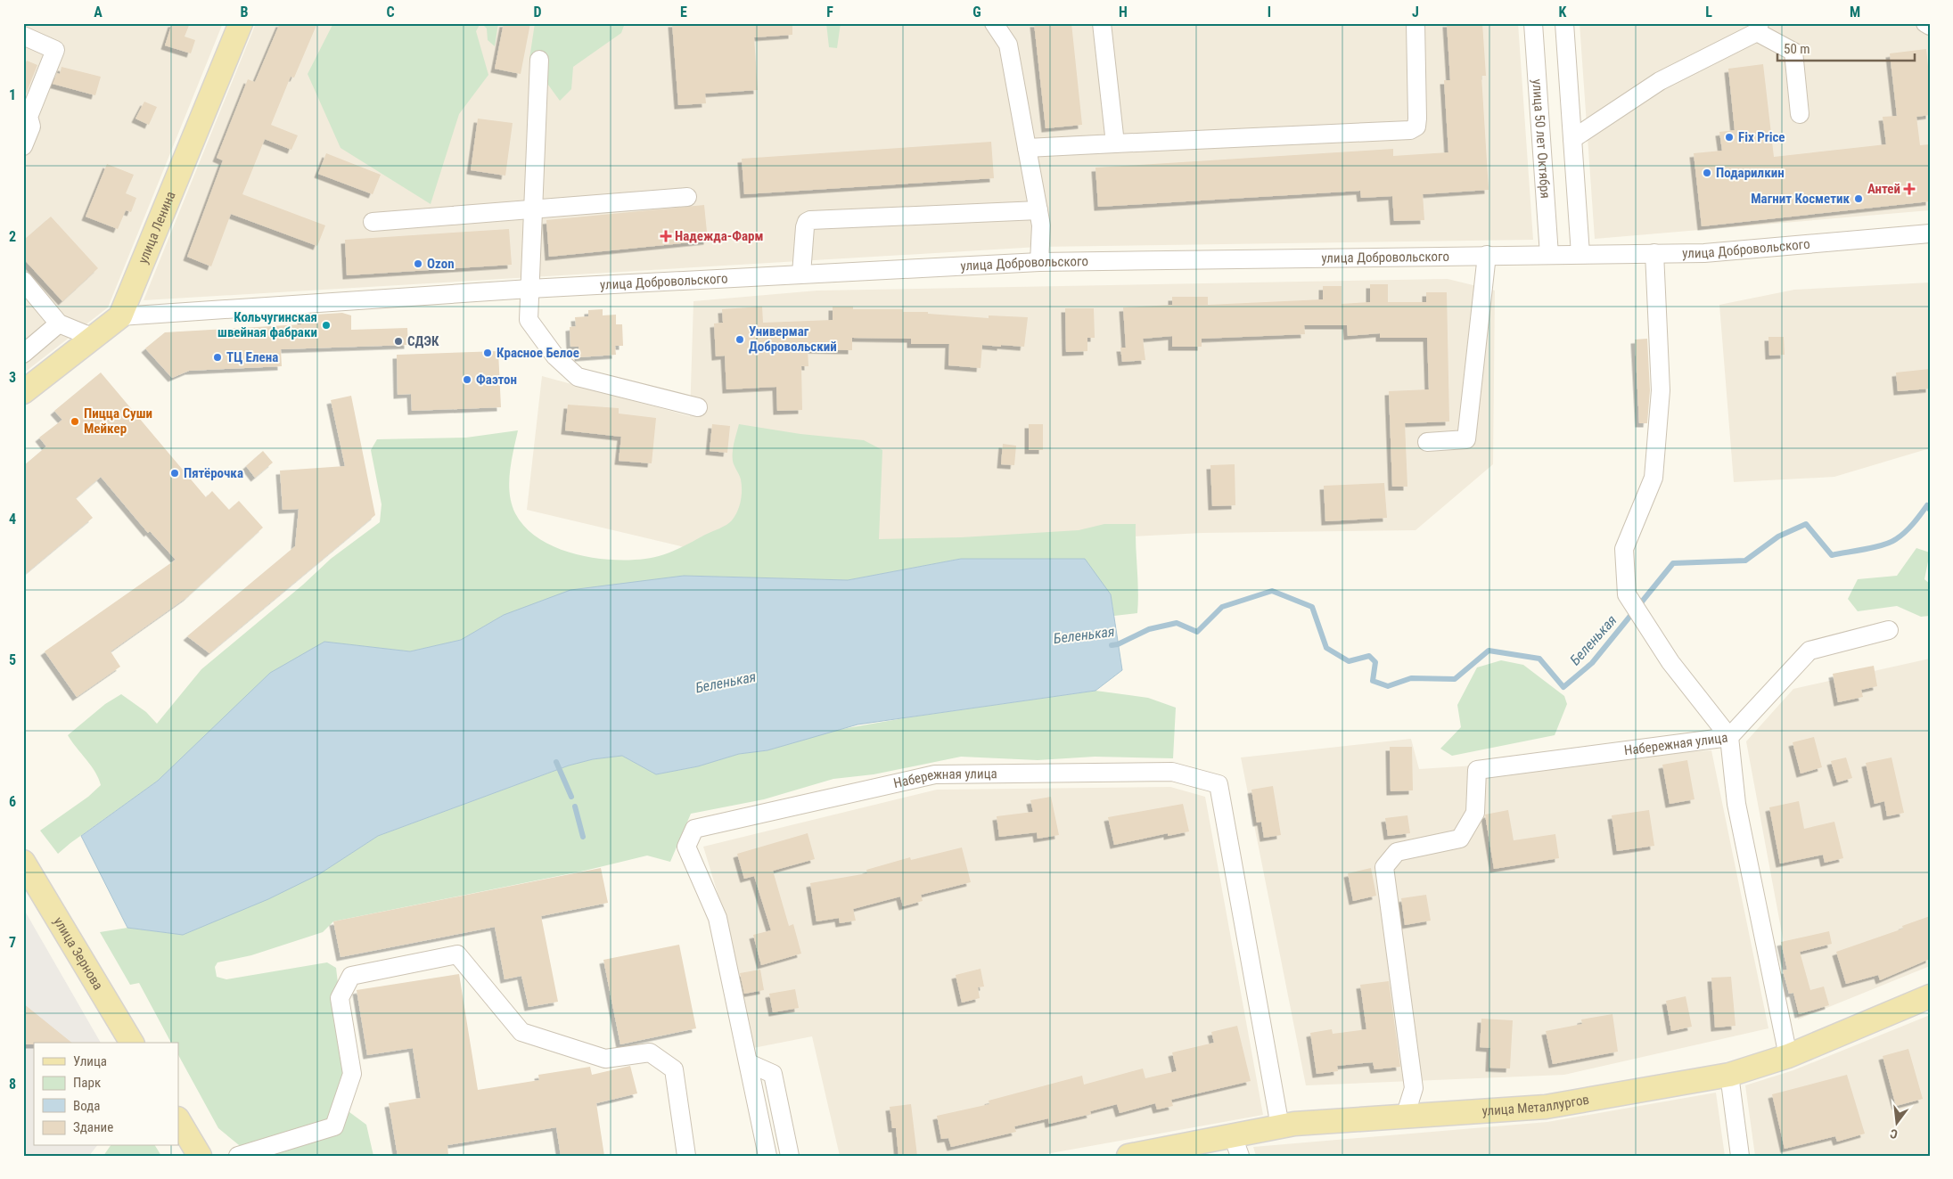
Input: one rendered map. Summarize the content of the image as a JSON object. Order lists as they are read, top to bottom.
{
  "streets": {
    "main road": ["улица Ленина", "улица Зернова", "улица Металлургов"],
    "street": ["улица 50 лет Октября", "улица Добровольского", "Набережная улица"]
  },
  "crossings": [
    ["улица 50 лет Октября", "улица Добровольского"],
    ["улица Ленина", "улица Добровольского"],
    ["Набережная улица", "улица Металлургов"]
  ],
  "water": ["Беленькая"],
  "places": {
    "other": [
      "Fix Price",
      "Подарилкин",
      "Магнит Косметик",
      "Ozon",
      "Кольчугинская швейная фабраки",
      "Универмаг Добровольский",
      "СДЭК",
      "Красное Белое",
      "ТЦ Елена",
      "Фаэтон",
      "Пицца Суши Мейкер",
      "Пятёрочка"
    ],
    "health": ["Антей", "Надежда-Фарм"]
  },
  "legend": [
    "Улица",
    "Парк",
    "Вода",
    "Здание"
  ],
  "scale_bar": "50 m",
  "north": "bottom",
  "grid": {
    "columns": [
      "A",
      "B",
      "C",
      "D",
      "E",
      "F",
      "G",
      "H",
      "I",
      "J",
      "K",
      "L",
      "M"
    ],
    "rows": [
      "1",
      "2",
      "3",
      "4",
      "5",
      "6",
      "7",
      "8"
    ]
  }
}
